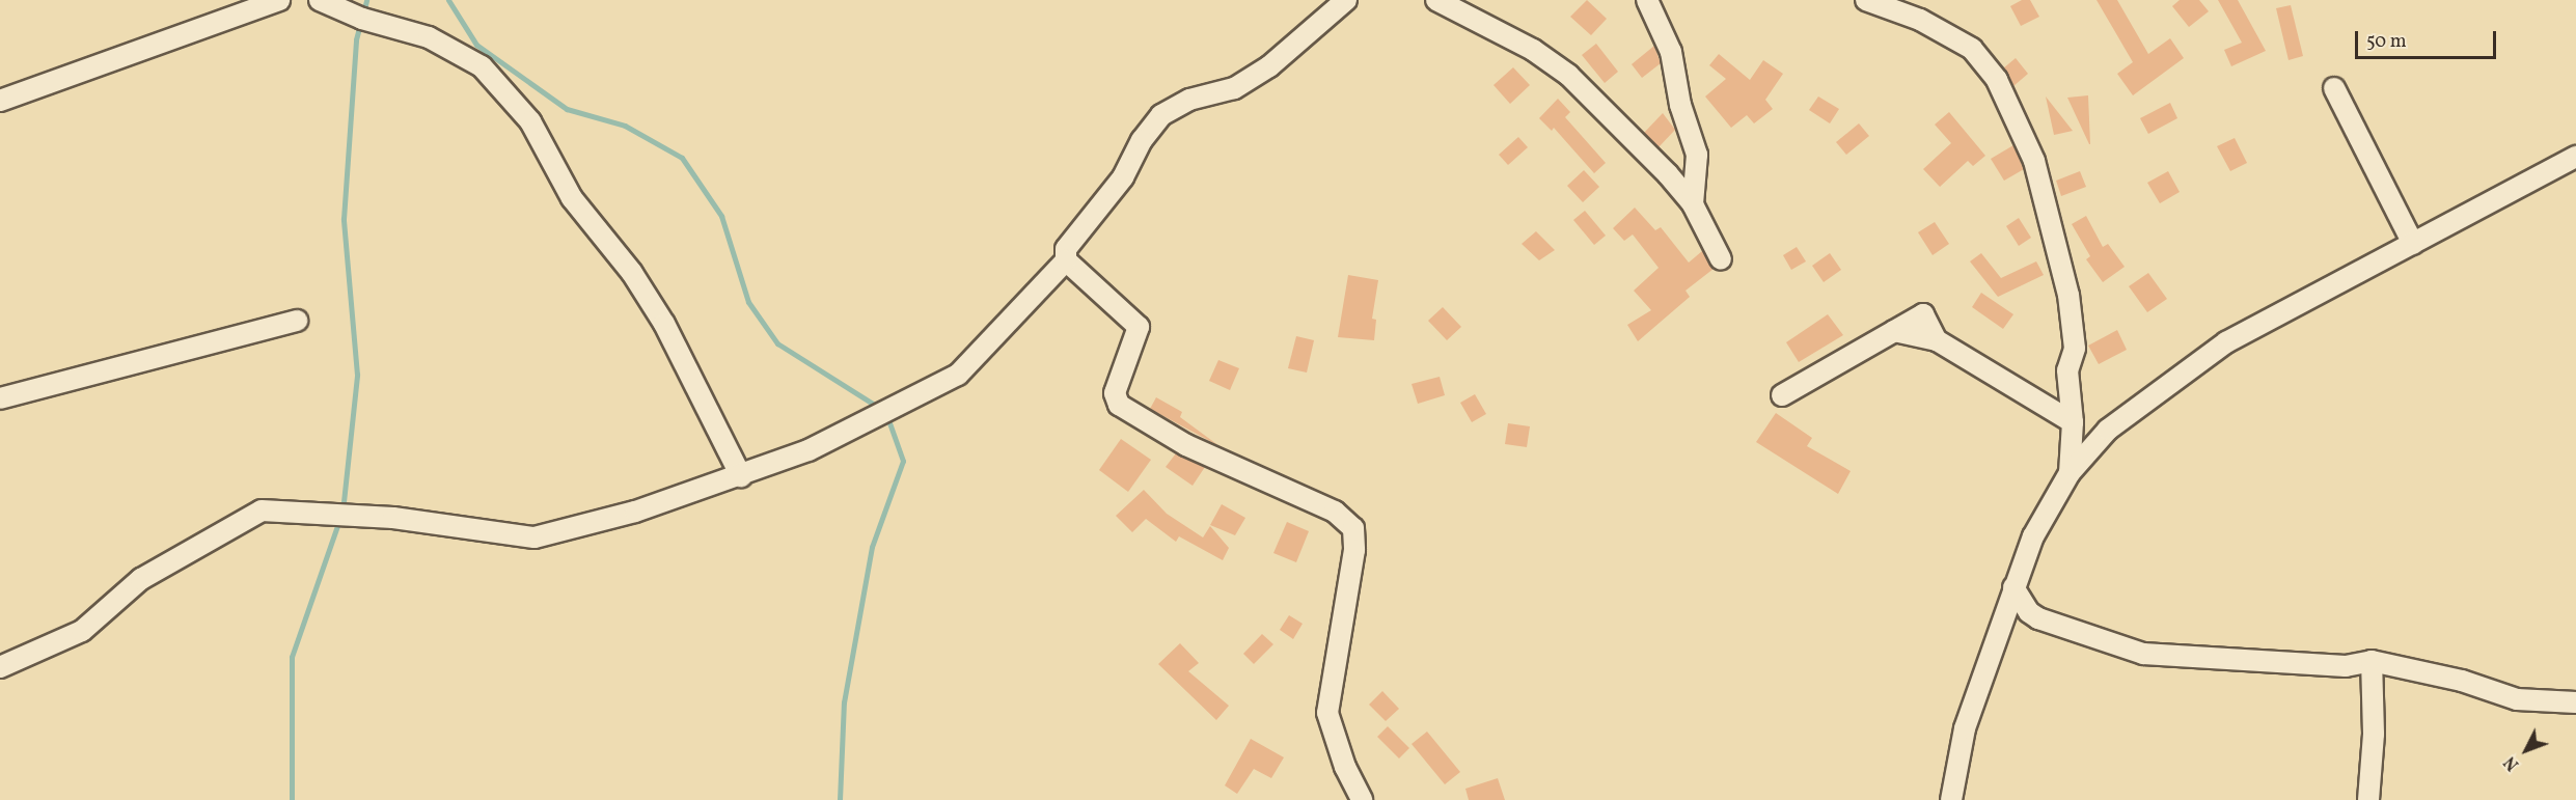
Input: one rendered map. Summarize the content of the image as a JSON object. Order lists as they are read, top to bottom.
{
  "scale_bar": "50 m",
  "north": "bottom left"
}
